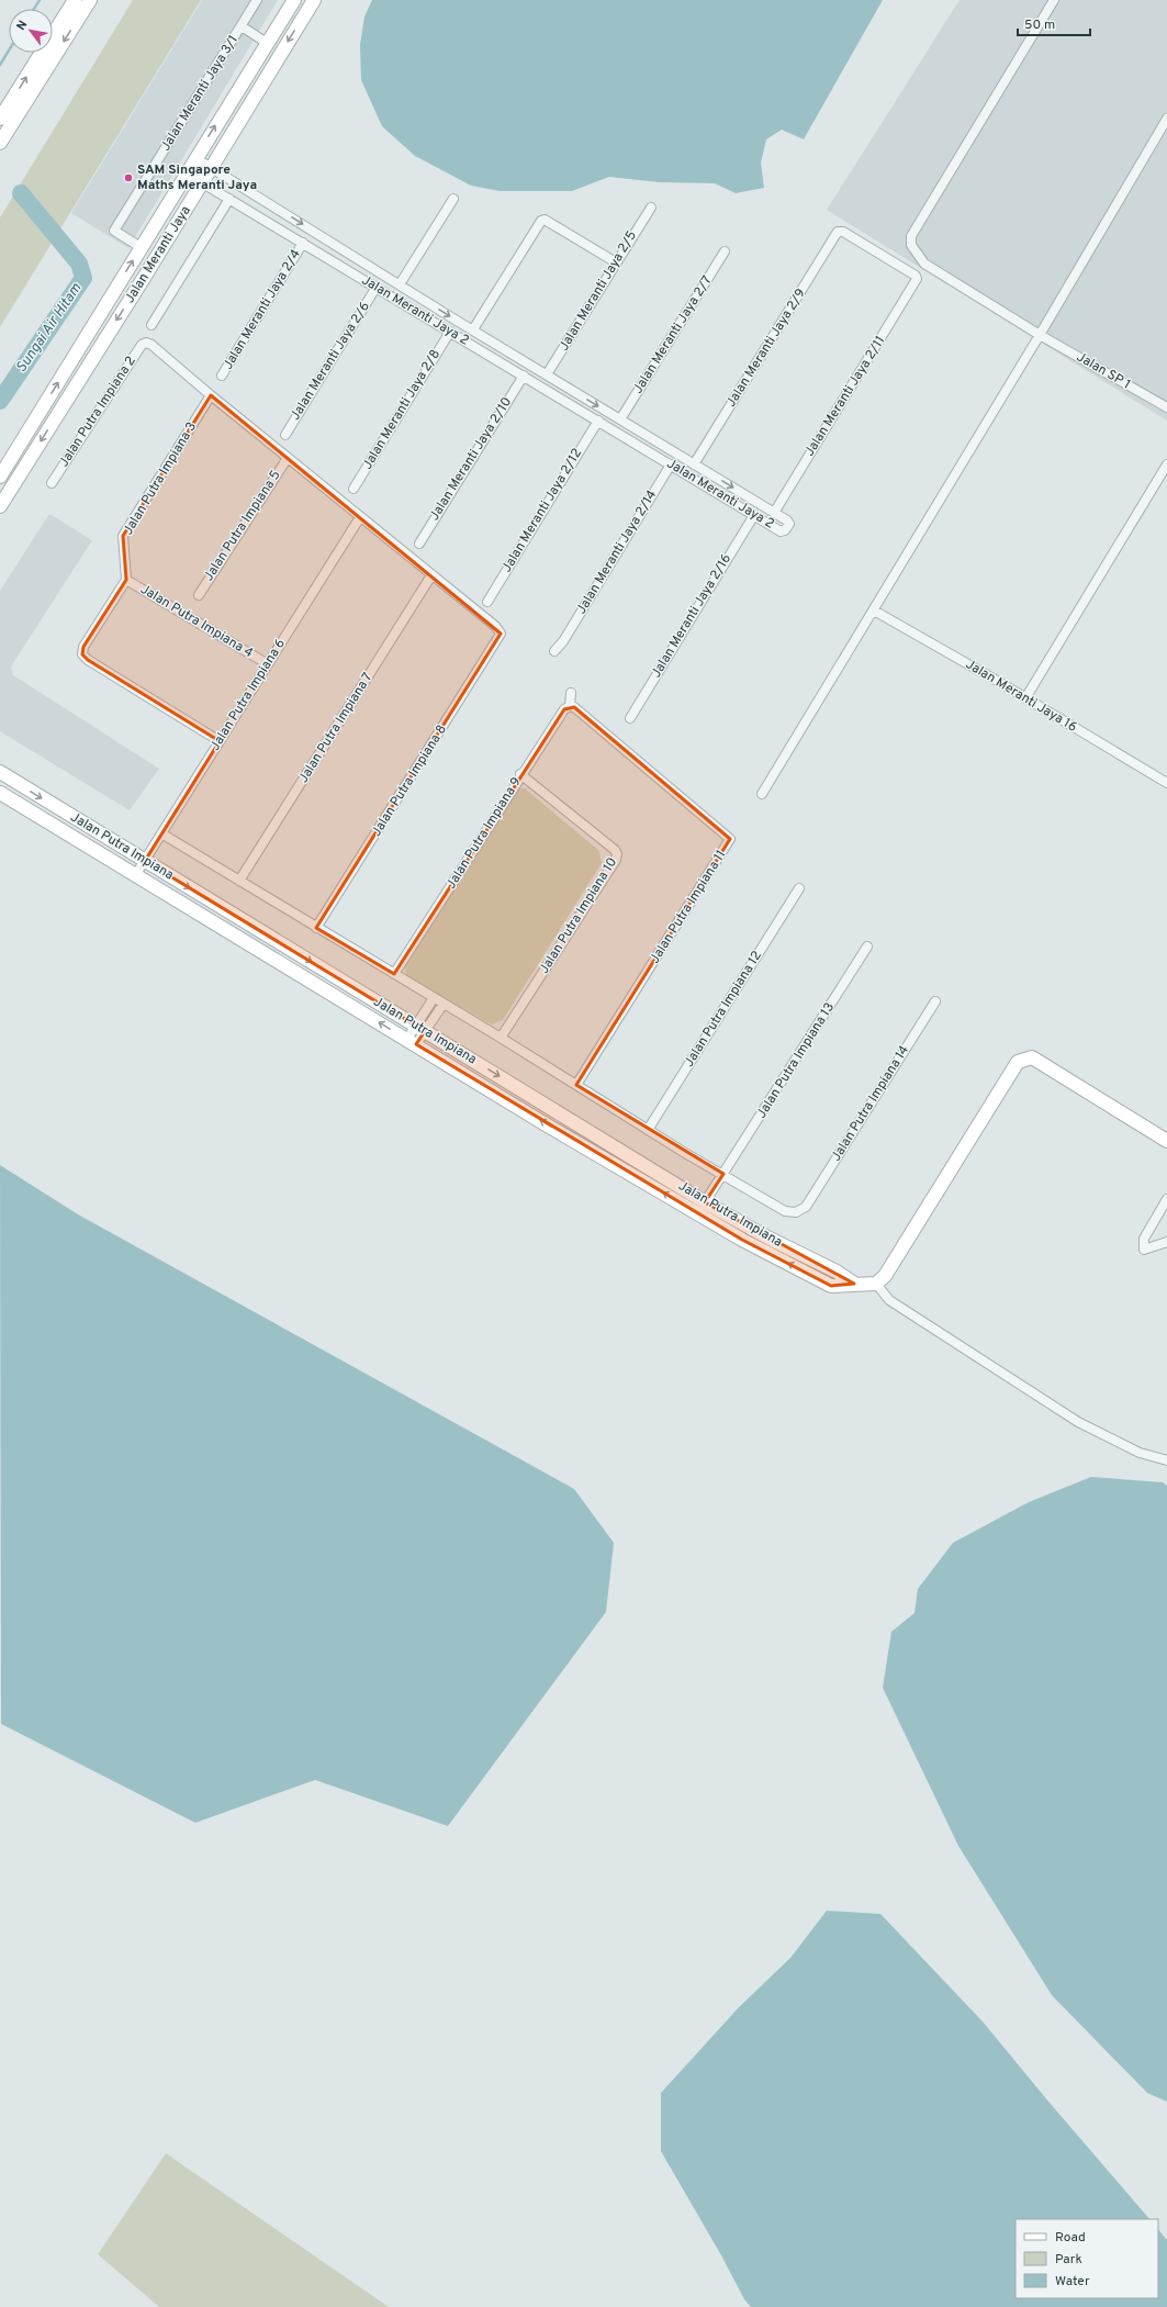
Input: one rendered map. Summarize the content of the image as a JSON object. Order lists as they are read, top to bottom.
{
  "streets": {
    "street": [
      "Jalan Meranti Jaya 3/1",
      "Jalan Meranti Jaya",
      "Jalan Meranti Jaya 2/5",
      "Jalan Meranti Jaya 2/4",
      "Jalan Meranti Jaya 2",
      "Jalan Meranti Jaya 2/7",
      "Jalan Meranti Jaya 2/9",
      "Jalan Meranti Jaya 2/6",
      "Jalan SP 1",
      "Jalan Meranti Jaya 2/11",
      "Jalan Meranti Jaya 2/8",
      "Jalan Putra Impiana 2",
      "Jalan Meranti Jaya 2/10",
      "Jalan Putra Impiana 3",
      "Jalan Meranti Jaya 2/12",
      "Jalan Putra Impiana 5",
      "Jalan Meranti Jaya 2/14",
      "Jalan Meranti Jaya 2/16",
      "Jalan Putra Impiana 4",
      "Jalan Putra Impiana 6",
      "Jalan Meranti Jaya 16",
      "Jalan Putra Impiana 7",
      "Jalan Putra Impiana 8",
      "Jalan Putra Impiana 9",
      "Jalan Putra Impiana",
      "Jalan Putra Impiana 11",
      "Jalan Putra Impiana 10",
      "Jalan Putra Impiana 12",
      "Jalan Putra Impiana 13",
      "Jalan Putra Impiana 14"
    ]
  },
  "crossings": [
    ["Jalan Meranti Jaya 3/1", "Jalan Meranti Jaya"],
    ["Jalan Meranti Jaya", "Jalan Meranti Jaya 2"],
    ["Jalan Meranti Jaya 2/5", "Jalan Meranti Jaya 2"],
    ["Jalan Meranti Jaya 2/4", "Jalan Meranti Jaya 2"],
    ["Jalan Meranti Jaya 2", "Jalan Meranti Jaya 2/7"],
    ["Jalan Meranti Jaya 2", "Jalan Meranti Jaya 2/9"],
    ["Jalan Meranti Jaya 2", "Jalan Meranti Jaya 2/6"],
    ["Jalan Meranti Jaya 2", "Jalan Meranti Jaya 2/11"],
    ["Jalan Meranti Jaya 2", "Jalan Meranti Jaya 2/8"],
    ["Jalan Meranti Jaya 2", "Jalan Meranti Jaya 2/10"],
    ["Jalan Meranti Jaya 2", "Jalan Meranti Jaya 2/12"],
    ["Jalan Meranti Jaya 2", "Jalan Meranti Jaya 2/14"],
    ["Jalan Meranti Jaya 2", "Jalan Meranti Jaya 2/16"],
    ["Jalan Meranti Jaya 2/9", "Jalan Meranti Jaya 2/11"],
    ["Jalan Putra Impiana 2", "Jalan Putra Impiana 3"],
    ["Jalan Putra Impiana 3", "Jalan Putra Impiana 4"],
    ["Jalan Putra Impiana 4", "Jalan Putra Impiana 6"],
    ["Jalan Putra Impiana 6", "Jalan Putra Impiana"],
    ["Jalan Putra Impiana 7", "Jalan Putra Impiana 8"],
    ["Jalan Putra Impiana 9", "Jalan Putra Impiana 11"],
    ["Jalan Putra Impiana 9", "Jalan Putra Impiana 10"],
    ["Jalan Putra Impiana", "Jalan Putra Impiana 13"],
    ["Jalan Putra Impiana 13", "Jalan Putra Impiana 14"]
  ],
  "water": ["Sungai Air Hitam"],
  "places": ["SAM Singapore Maths Meranti Jaya"],
  "legend": ["Road", "Park", "Water"],
  "scale_bar": "50 m",
  "north": "top left"
}
